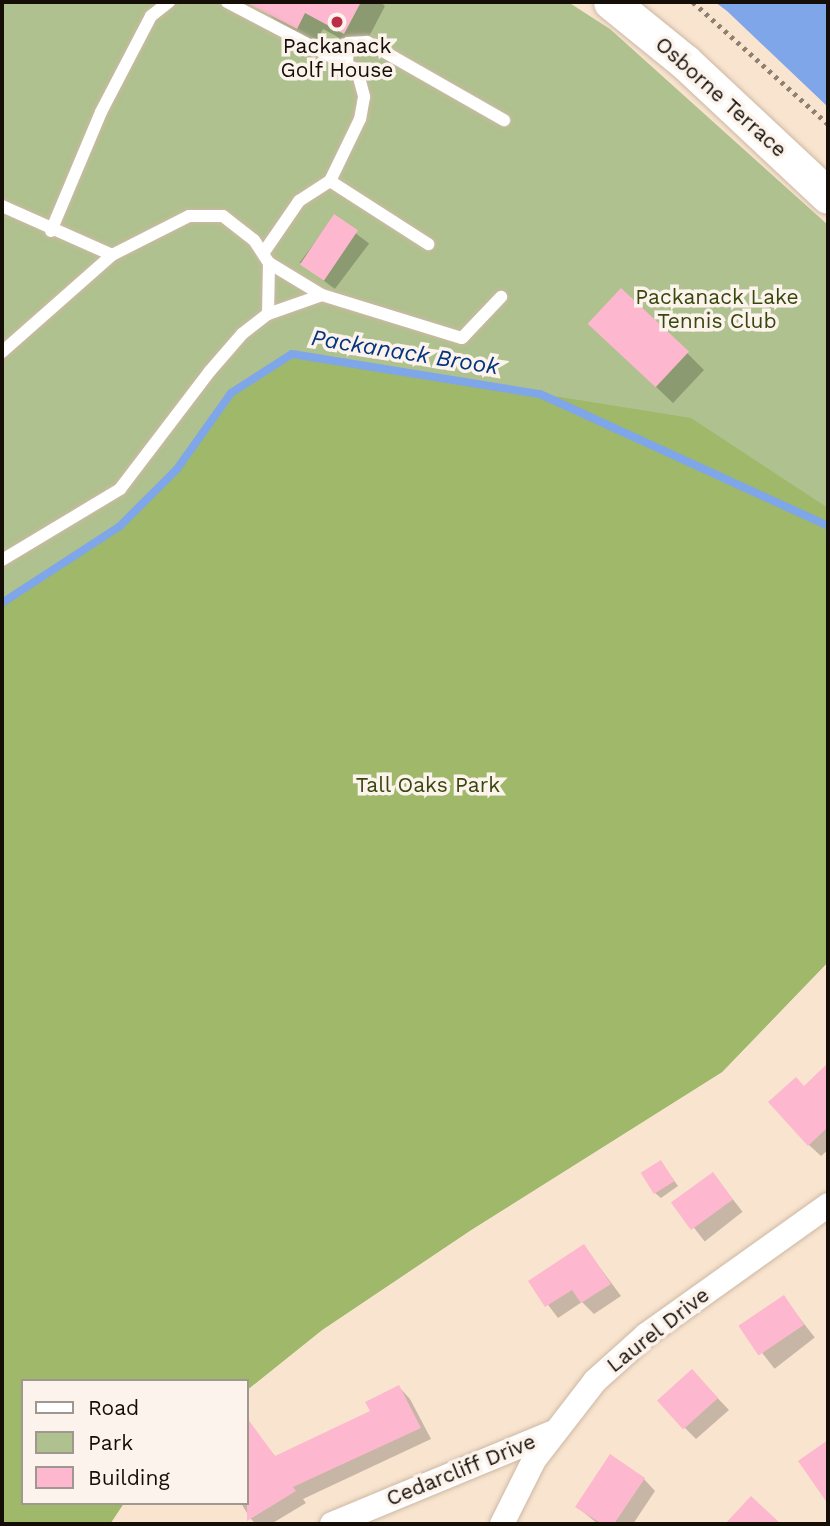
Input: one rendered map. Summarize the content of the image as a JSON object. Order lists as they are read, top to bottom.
{
  "streets": {
    "street": ["Osborne Terrace", "Laurel Drive", "Cedarcliff Drive"]
  },
  "crossings": [
    ["Laurel Drive", "Cedarcliff Drive"]
  ],
  "water": ["Packanack Brook"],
  "parks": ["Packanack Lake Tennis Club", "Tall Oaks Park"],
  "places": ["Packanack Golf House"],
  "legend": ["Road", "Park", "Building"]
}
